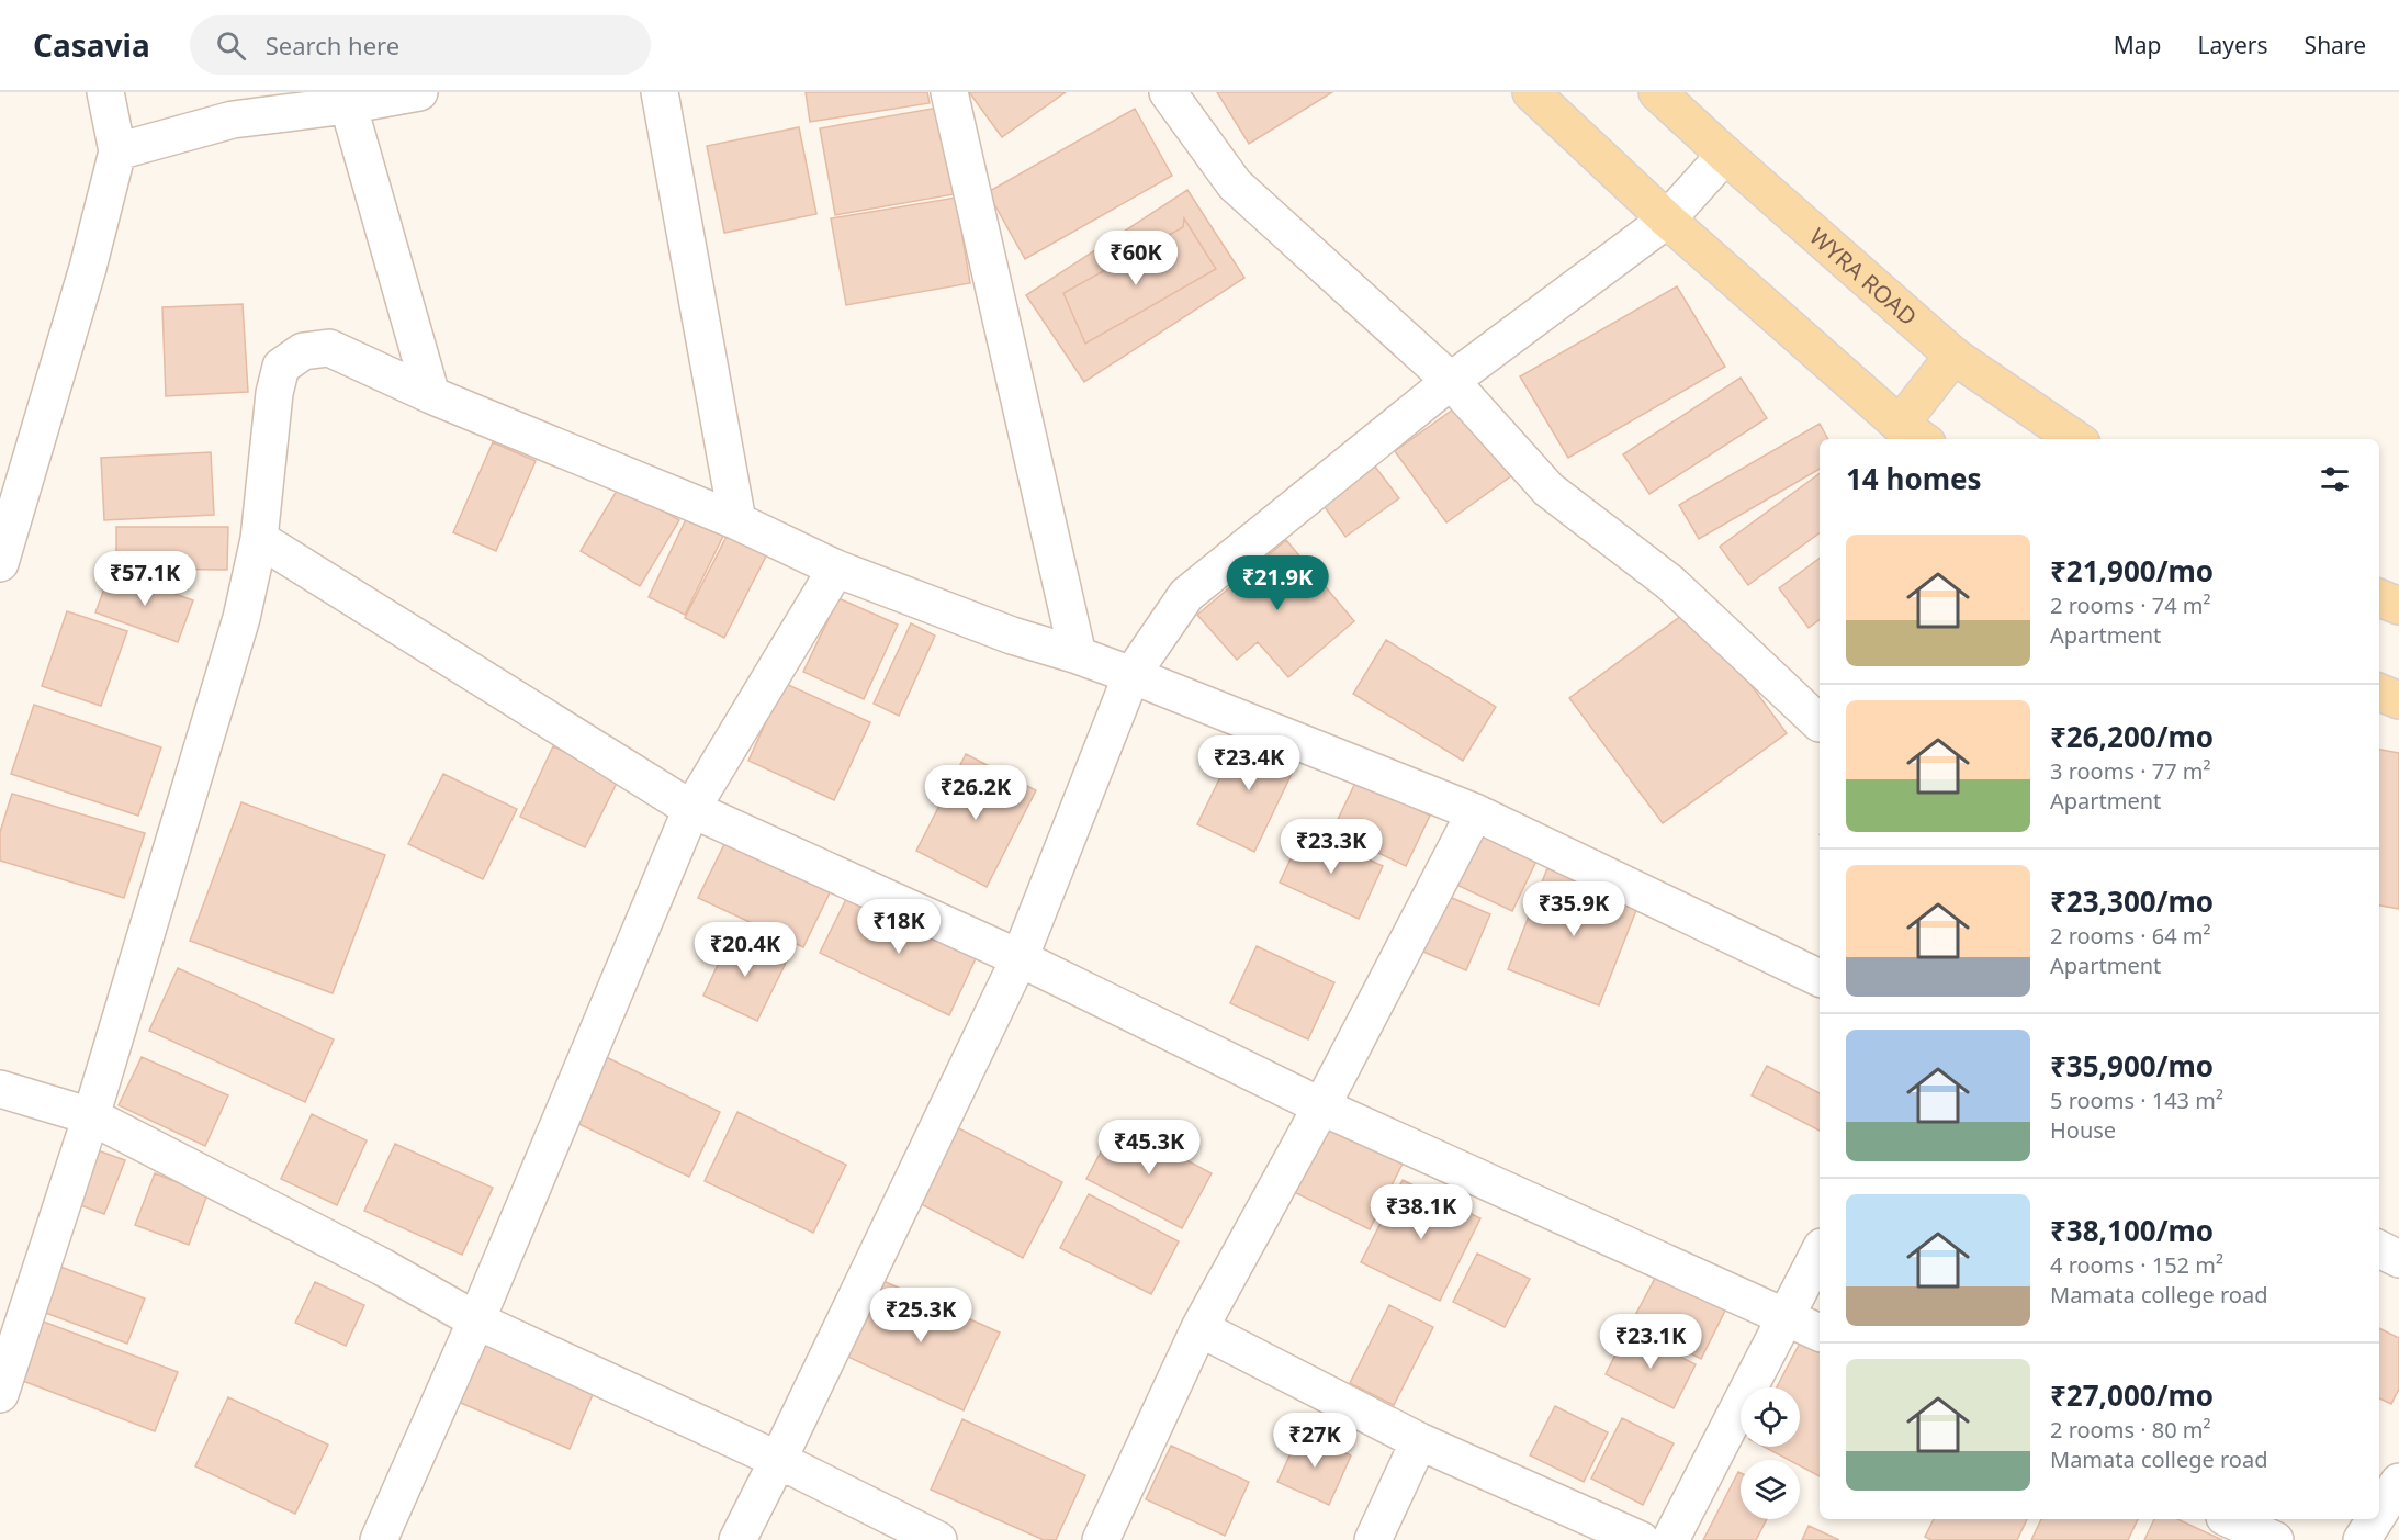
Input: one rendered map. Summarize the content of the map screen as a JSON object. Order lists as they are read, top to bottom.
{
  "streets": {
    "main road": ["WYRA ROAD"]
  },
  "page": {
    "header": "Casavia",
    "search": "Search here",
    "nav": ["Map", "Layers", "Share"],
    "price": [
      "₹60K",
      "₹57.1K",
      "₹21.9K",
      "₹23.4K",
      "₹26.2K",
      "₹23.3K",
      "₹35.9K",
      "₹18K",
      "₹20.4K",
      "₹45.3K",
      "₹38.1K",
      "₹25.3K",
      "₹23.1K",
      "₹27K"
    ],
    "heading": "14 homes",
    "list": [
      {
        "name": "₹21,900/mo",
        "note": "2 rooms · 74 m² · Apartment"
      },
      {
        "name": "₹26,200/mo",
        "note": "3 rooms · 77 m² · Apartment"
      },
      {
        "name": "₹23,300/mo",
        "note": "2 rooms · 64 m² · Apartment"
      },
      {
        "name": "₹35,900/mo",
        "note": "5 rooms · 143 m² · House"
      },
      {
        "name": "₹38,100/mo",
        "note": "4 rooms · 152 m² · Mamata college road"
      },
      {
        "name": "₹27,000/mo",
        "note": "2 rooms · 80 m² · Mamata college road"
      }
    ]
  }
}
